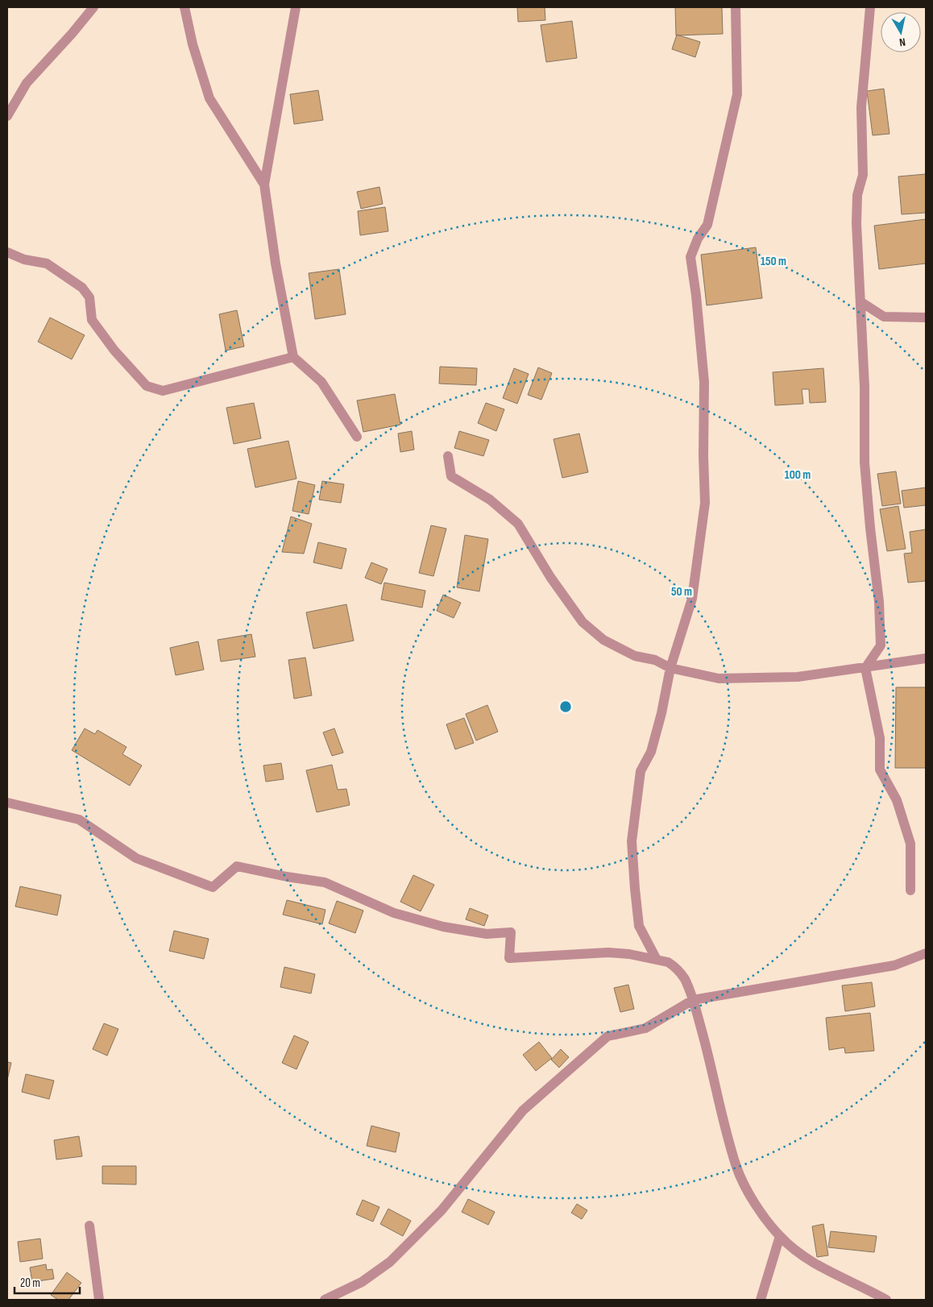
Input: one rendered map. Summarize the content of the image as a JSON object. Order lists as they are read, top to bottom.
{
  "scale_bar": "20 m",
  "north": "bottom",
  "rings": ["150 m", "100 m", "50 m"]
}
